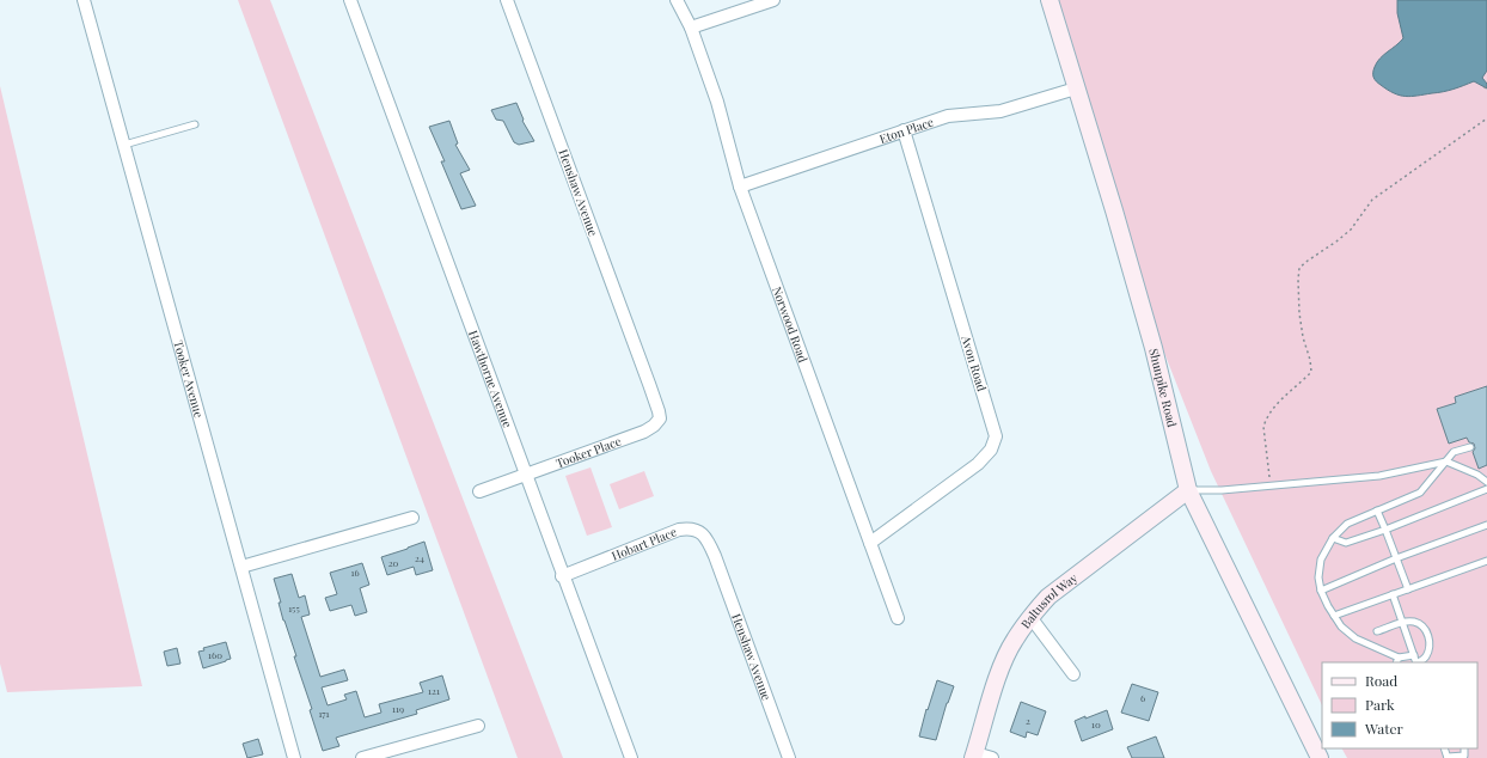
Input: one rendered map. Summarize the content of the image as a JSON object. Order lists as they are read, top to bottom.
{
  "streets": {
    "street": [
      "Eton Place",
      "Henshaw Avenue",
      "Norwood Road",
      "Avon Road",
      "Tooker Avenue",
      "Hawthorne Avenue",
      "Shunpike Road",
      "Tooker Place",
      "Hobart Place",
      "Baltusrol Way"
    ]
  },
  "crossings": [
    ["Eton Place", "Norwood Road"],
    ["Eton Place", "Avon Road"],
    ["Eton Place", "Shunpike Road"],
    ["Henshaw Avenue", "Tooker Place"],
    ["Henshaw Avenue", "Hobart Place"],
    ["Norwood Road", "Avon Road"],
    ["Hawthorne Avenue", "Tooker Place"],
    ["Hawthorne Avenue", "Hobart Place"],
    ["Shunpike Road", "Baltusrol Way"]
  ],
  "house_numbers": [
    "24",
    "20",
    "16",
    "155",
    "160",
    "121",
    "6",
    "119",
    "171",
    "2",
    "10"
  ],
  "legend": ["Road", "Park", "Water"]
}
